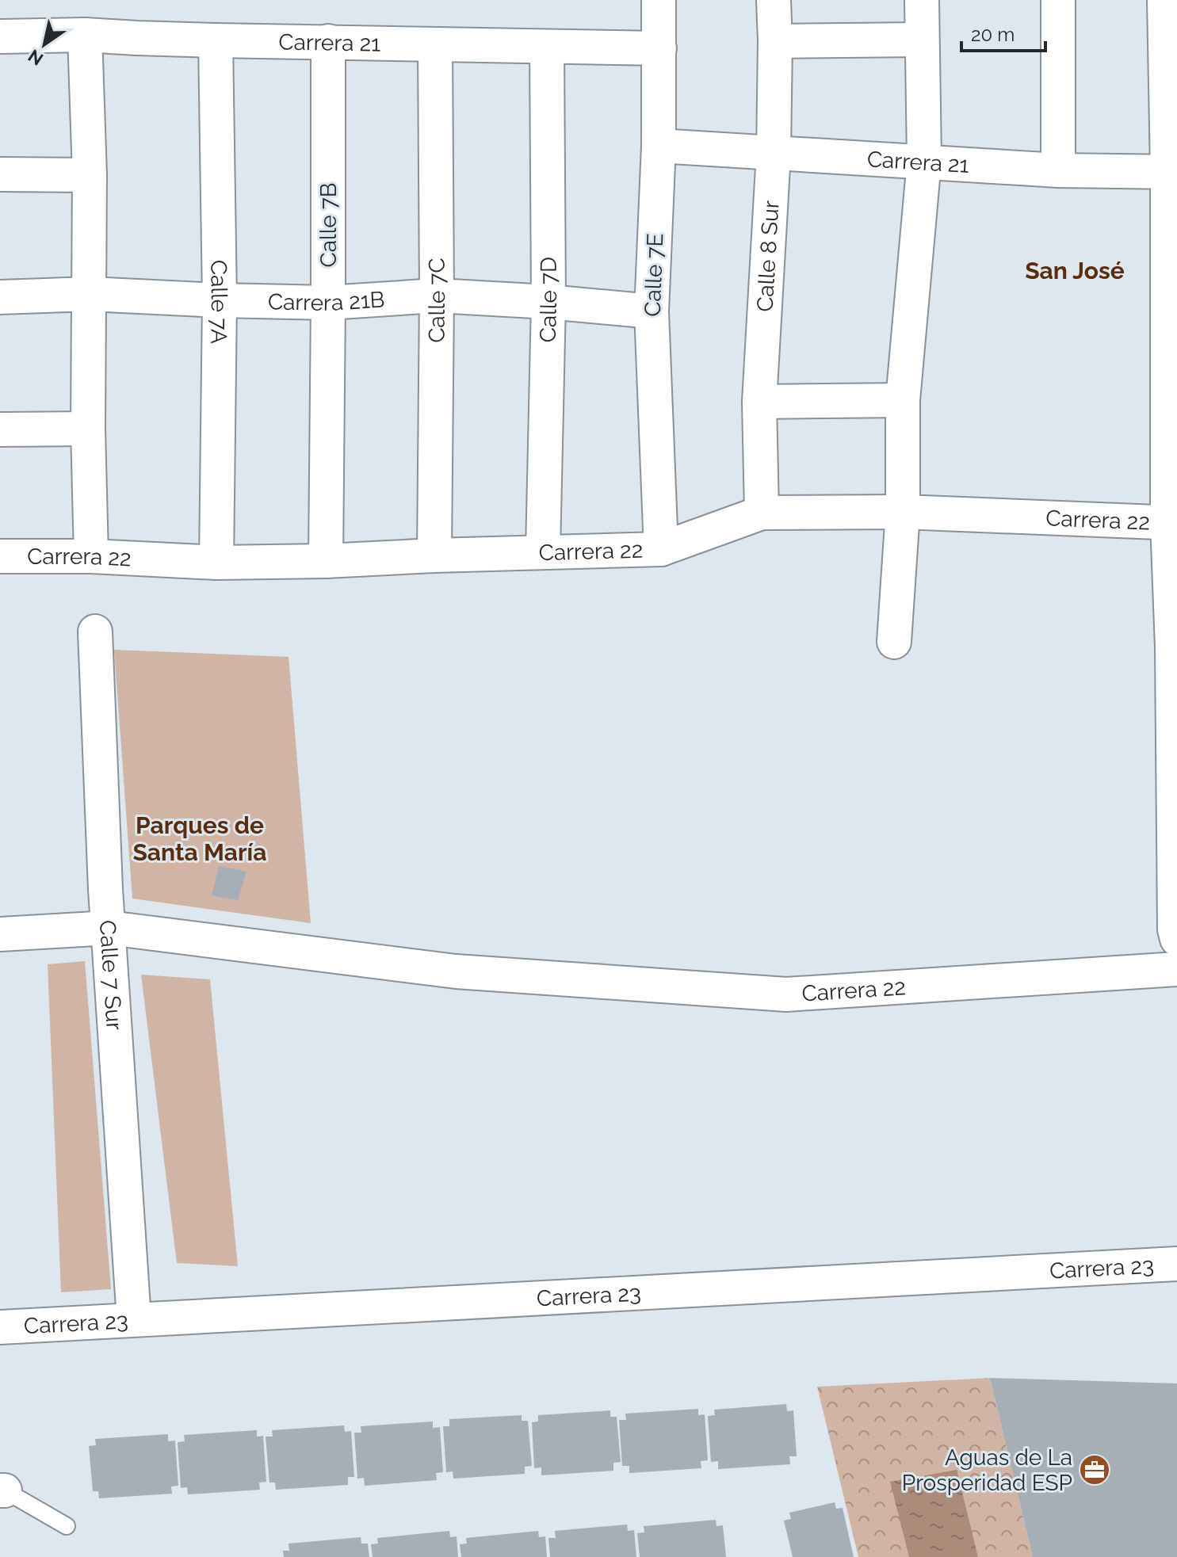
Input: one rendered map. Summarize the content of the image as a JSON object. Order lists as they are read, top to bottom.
{
  "streets": {
    "street": [
      "Carrera 21",
      "Calle 7B",
      "Calle 8 Sur",
      "Calle 7E",
      "Calle 7D",
      "Carrera 21B",
      "Calle 7C",
      "Calle 7A",
      "Carrera 22",
      "Calle 7 Sur",
      "Carrera 23"
    ]
  },
  "crossings": [
    ["Carrera 21", "Calle 7B"],
    ["Carrera 21", "Calle 8 Sur"],
    ["Carrera 21", "Calle 7E"],
    ["Carrera 21", "Calle 7D"],
    ["Carrera 21", "Calle 7C"],
    ["Carrera 21", "Calle 7A"],
    ["Calle 7B", "Carrera 21B"],
    ["Calle 7B", "Carrera 22"],
    ["Calle 8 Sur", "Carrera 22"],
    ["Calle 7E", "Carrera 21B"],
    ["Calle 7E", "Carrera 22"],
    ["Calle 7D", "Carrera 21B"],
    ["Calle 7D", "Carrera 22"],
    ["Carrera 21B", "Calle 7C"],
    ["Carrera 21B", "Calle 7A"],
    ["Calle 7C", "Carrera 22"],
    ["Calle 7A", "Carrera 22"],
    ["Carrera 22", "Calle 7 Sur"],
    ["Calle 7 Sur", "Carrera 23"]
  ],
  "districts": ["San José", "Parques de Santa María"],
  "places": {
    "office": ["Aguas de La Prosperidad ESP"]
  },
  "scale_bar": "20 m",
  "north": "bottom left"
}
